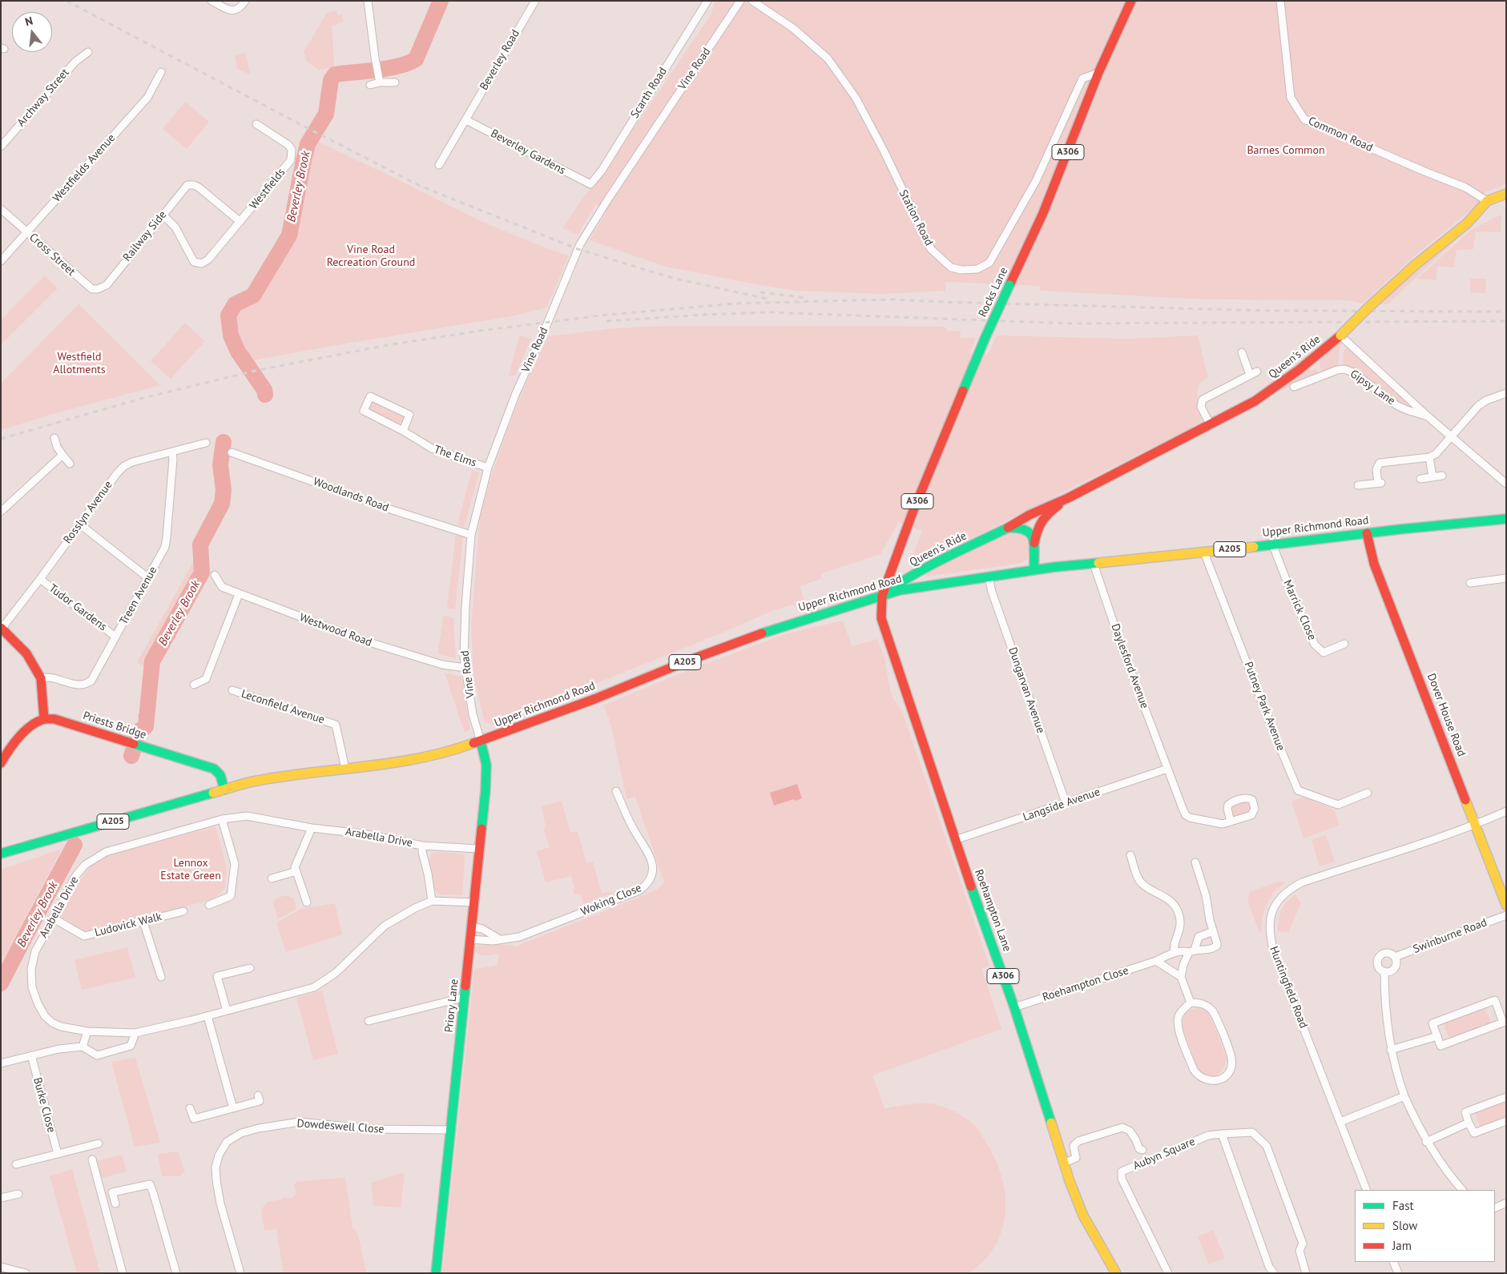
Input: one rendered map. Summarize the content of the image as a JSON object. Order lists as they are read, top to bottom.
{
  "streets": {
    "main road": [
      "A306",
      "Rocks Lane",
      "Queen's Ride",
      "Upper Richmond Road",
      "A205",
      "Dover House Road",
      "Priests Bridge",
      "Roehampton Lane",
      "Priory Lane"
    ],
    "street": [
      "Beverley Road",
      "Vine Road",
      "Scarth Road",
      "Archway Street",
      "Common Road",
      "Beverley Gardens",
      "Westfields Avenue",
      "Westfields",
      "Station Road",
      "Railway Side",
      "Cross Street",
      "Gipsy Lane",
      "The Elms",
      "Woodlands Road",
      "Rosslyn Avenue",
      "Treen Avenue",
      "Tudor Gardens",
      "Marrick Close",
      "Westwood Road",
      "Daylesford Avenue",
      "Dungarvan Avenue",
      "Putney Park Avenue",
      "Leconfield Avenue",
      "Langside Avenue",
      "Arabella Drive",
      "Woking Close",
      "Ludovick Walk",
      "Swinburne Road",
      "Roehampton Close",
      "Huntingfield Road",
      "Burke Close",
      "Dowdeswell Close",
      "Aubyn Square"
    ]
  },
  "crossings": [
    ["Beverley Road", "Beverley Gardens"],
    ["Vine Road", "The Elms"],
    ["Vine Road", "Woodlands Road"],
    ["Vine Road", "Upper Richmond Road"],
    ["Vine Road", "Westwood Road"],
    ["Vine Road", "Priory Lane"],
    ["Scarth Road", "Beverley Gardens"],
    ["Common Road", "Queen's Ride"],
    ["Westfields Avenue", "Cross Street"],
    ["Westfields", "Railway Side"],
    ["Station Road", "Rocks Lane"],
    ["Railway Side", "Cross Street"],
    ["Rocks Lane", "Queen's Ride"],
    ["Rocks Lane", "Upper Richmond Road"],
    ["Rocks Lane", "Roehampton Lane"],
    ["Queen's Ride", "Gipsy Lane"],
    ["Queen's Ride", "Upper Richmond Road"],
    ["Queen's Ride", "Roehampton Lane"],
    ["Rosslyn Avenue", "Treen Avenue"],
    ["Rosslyn Avenue", "Tudor Gardens"],
    ["Upper Richmond Road", "A205"],
    ["Upper Richmond Road", "Marrick Close"],
    ["Upper Richmond Road", "Daylesford Avenue"],
    ["Upper Richmond Road", "Dungarvan Avenue"],
    ["Upper Richmond Road", "Putney Park Avenue"],
    ["Upper Richmond Road", "Leconfield Avenue"],
    ["Upper Richmond Road", "Dover House Road"],
    ["Upper Richmond Road", "Priests Bridge"],
    ["Upper Richmond Road", "Roehampton Lane"],
    ["Upper Richmond Road", "Priory Lane"],
    ["A205", "Priests Bridge"],
    ["Treen Avenue", "Tudor Gardens"],
    ["Daylesford Avenue", "Langside Avenue"],
    ["Dungarvan Avenue", "Langside Avenue"],
    ["Dover House Road", "Huntingfield Road"],
    ["Langside Avenue", "Roehampton Lane"],
    ["Arabella Drive", "Ludovick Walk"],
    ["Arabella Drive", "Priory Lane"],
    ["Woking Close", "Priory Lane"],
    ["Roehampton Lane", "Roehampton Close"],
    ["Priory Lane", "Dowdeswell Close"]
  ],
  "water": ["Beverley Brook"],
  "parks": [
    "Barnes Common",
    "Vine Road Recreation Ground",
    "Westfield Allotments",
    "Lennox Estate Green"
  ],
  "legend": ["Fast", "Slow", "Jam"],
  "north": "top"
}
